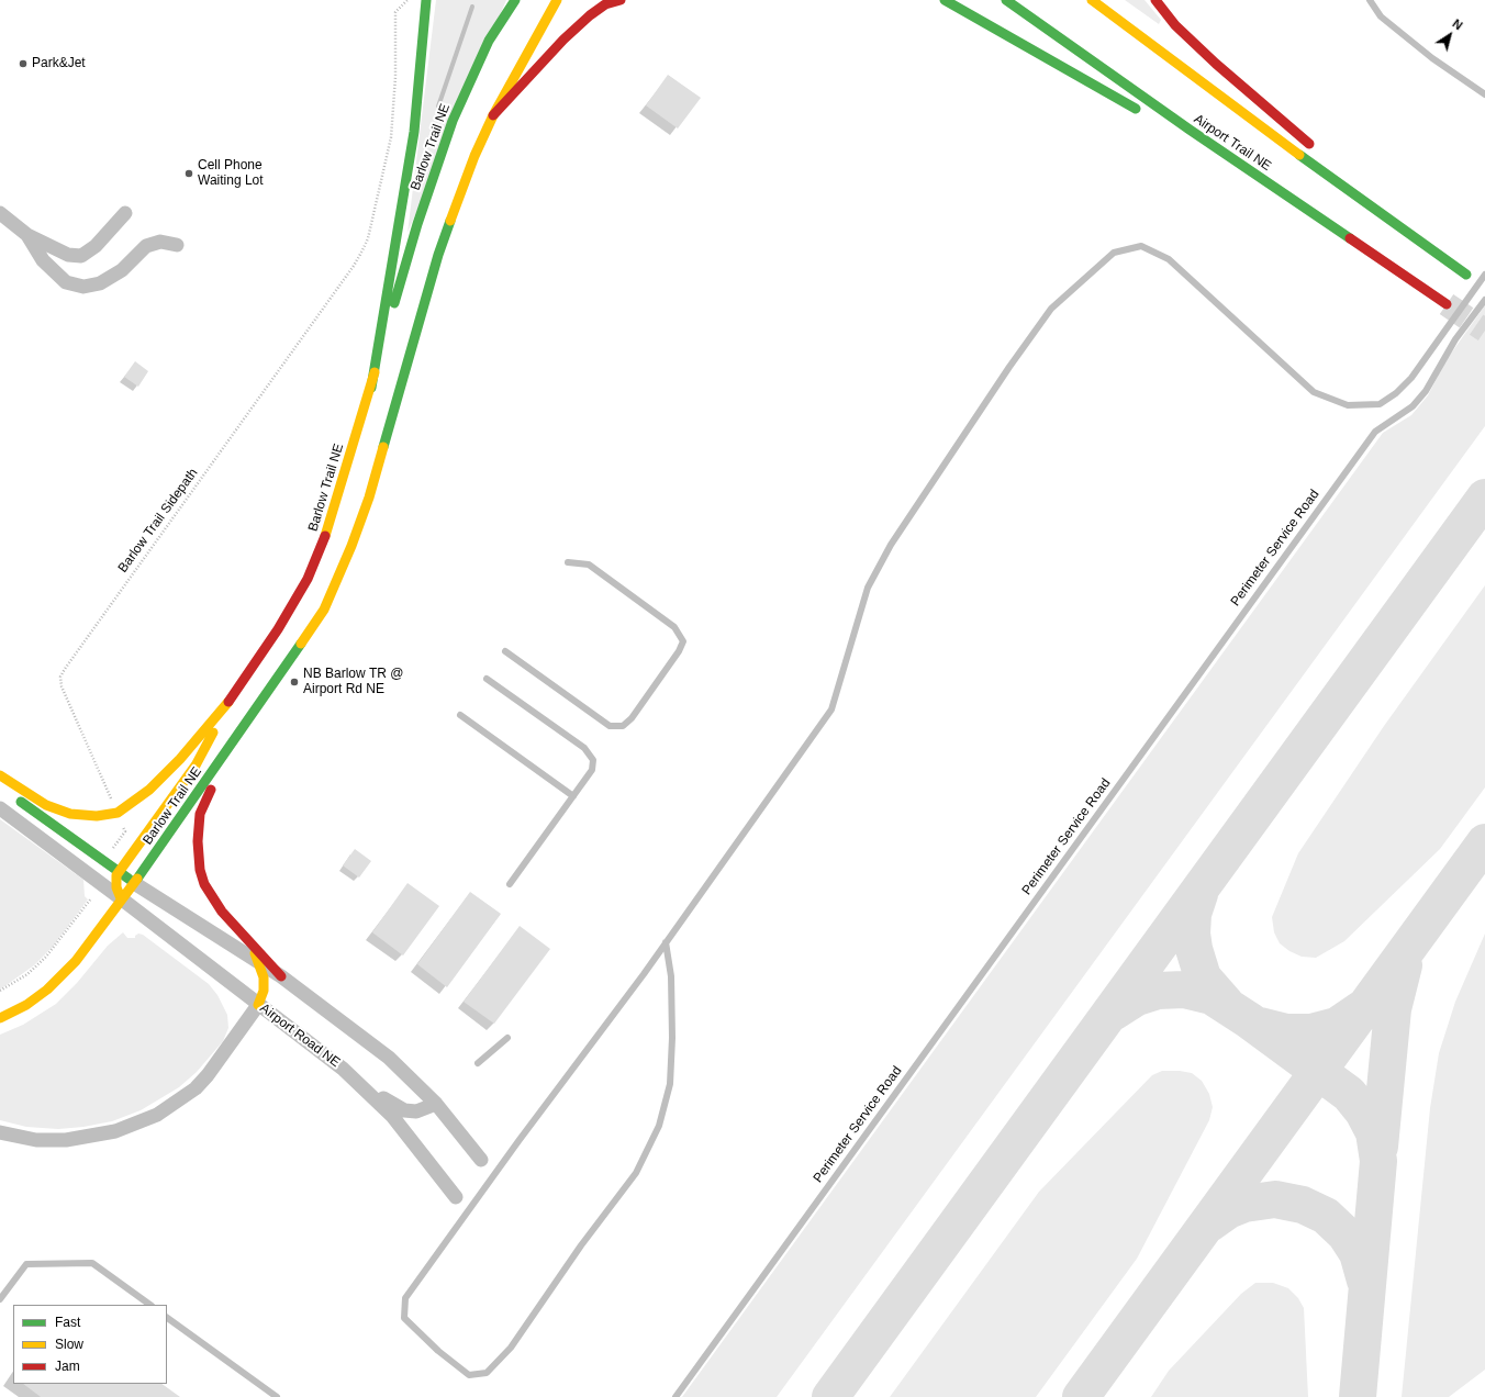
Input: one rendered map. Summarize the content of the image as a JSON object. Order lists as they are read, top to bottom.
{
  "streets": {
    "main road": ["Airport Trail NE", "Barlow Trail NE"],
    "street": ["Airport Road NE"],
    "lane": ["Perimeter Service Road"],
    "path": ["Barlow Trail Sidepath"]
  },
  "places": ["Park&Jet", "Cell Phone Waiting Lot", "NB Barlow TR @ Airport Rd NE"],
  "legend": ["Fast", "Slow", "Jam"],
  "north": "top right"
}
